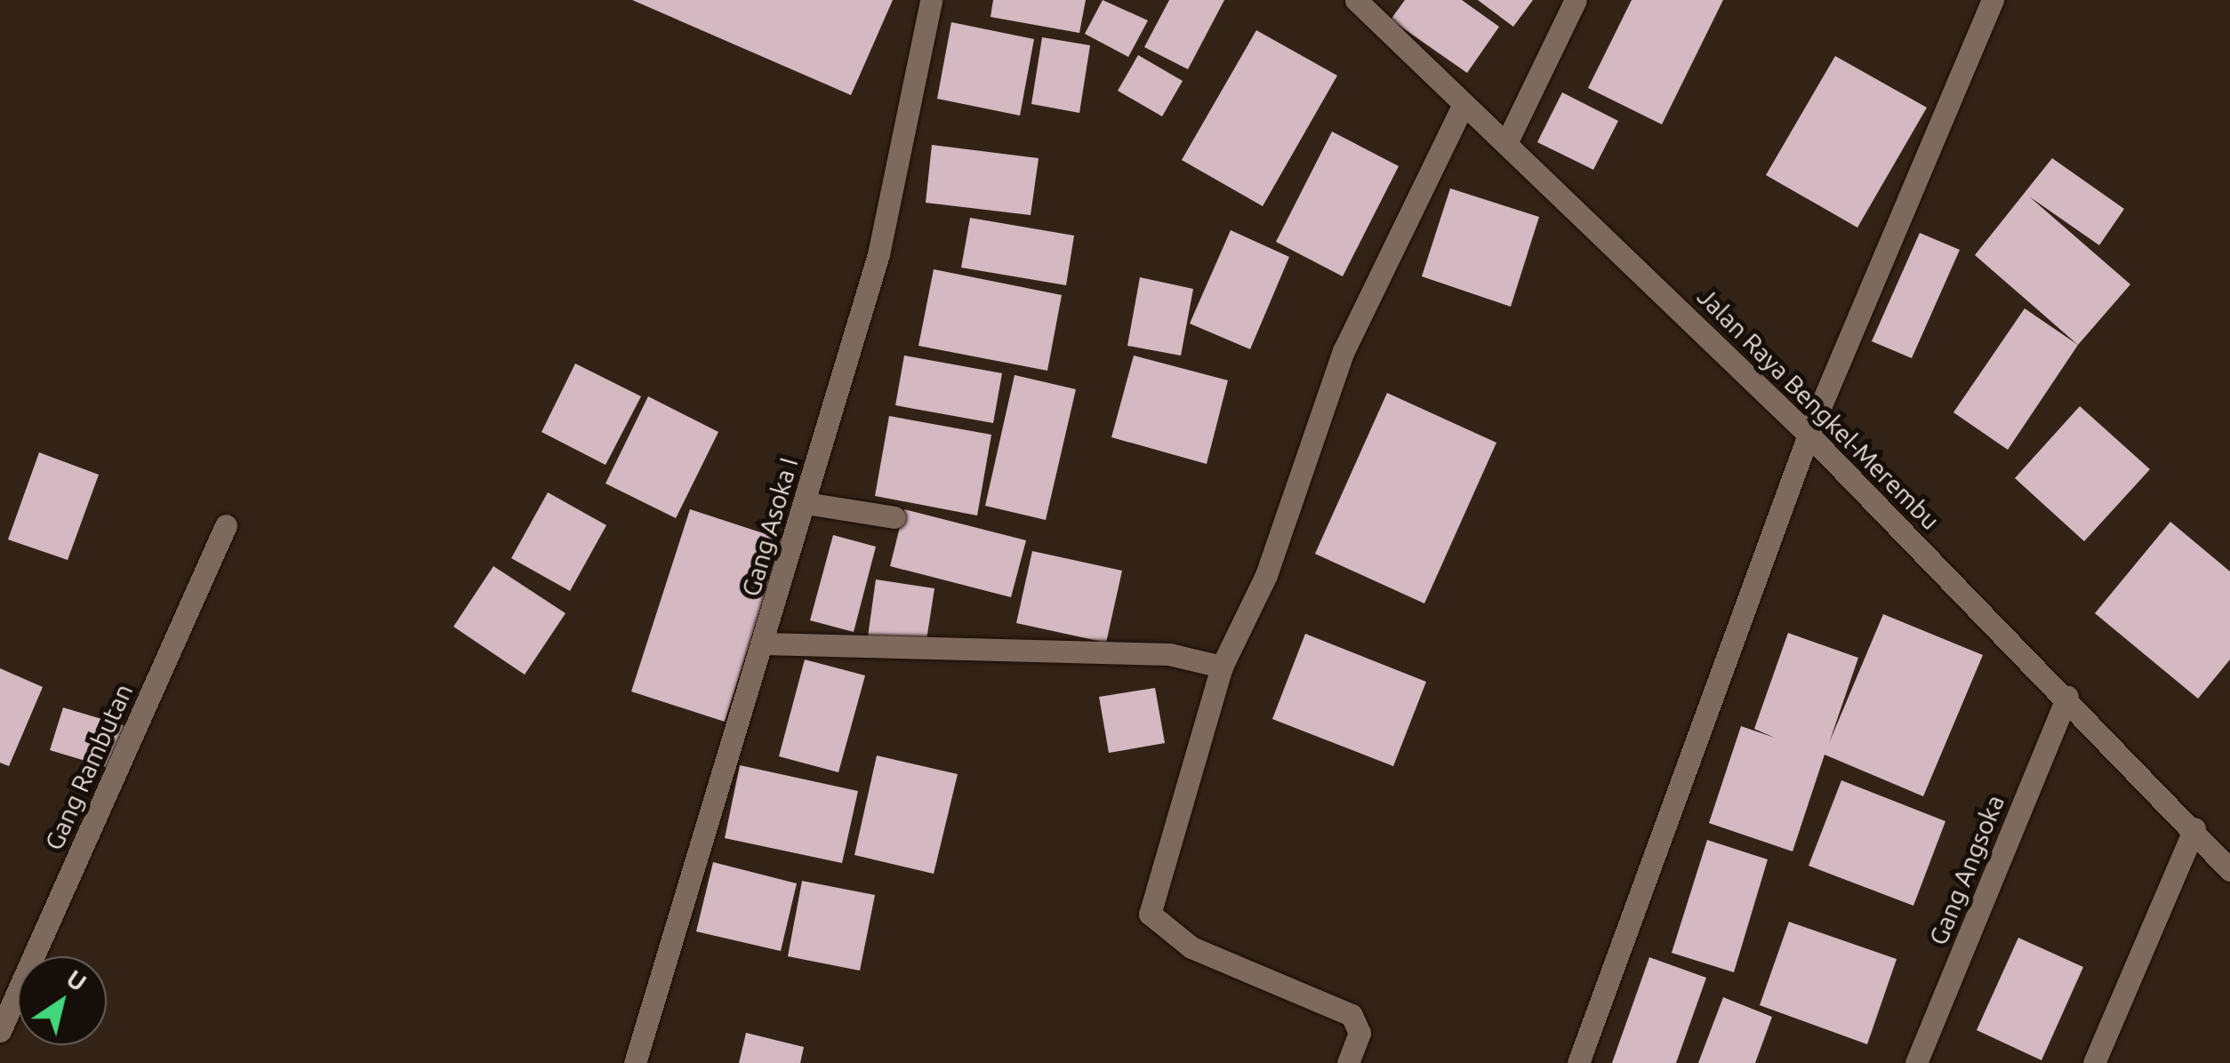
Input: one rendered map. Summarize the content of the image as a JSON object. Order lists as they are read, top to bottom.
{
  "streets": {
    "street": [
      "Jalan Raya Bengkel-Merembu",
      "Gang Asoka I",
      "Gang Rambutan",
      "Gang Angsoka"
    ]
  },
  "crossings": [
    ["Jalan Raya Bengkel-Merembu", "Gang Angsoka"]
  ],
  "north": "top right"
}
